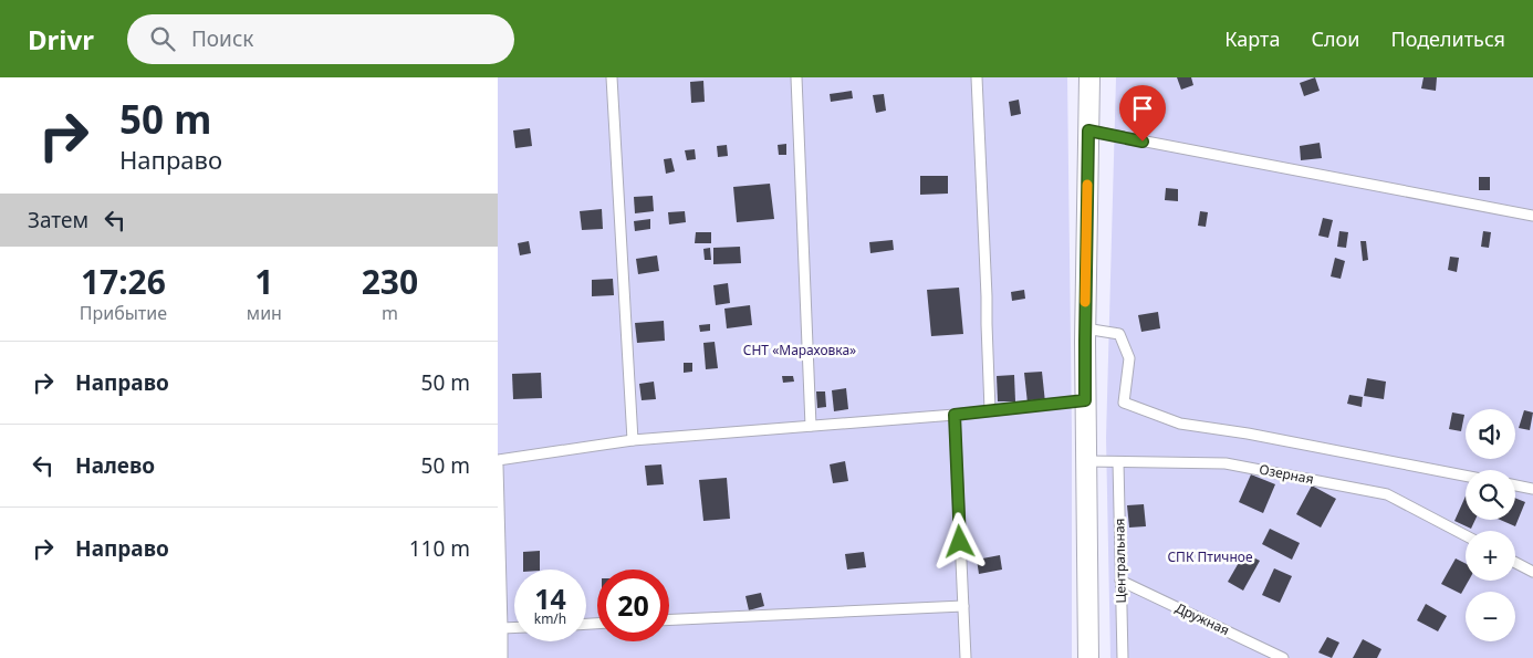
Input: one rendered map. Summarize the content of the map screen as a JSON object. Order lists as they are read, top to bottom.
{
  "streets": {
    "lane": ["Озерная", "Центральная", "Дружная"]
  },
  "crossings": [
    ["Озерная", "Центральная"],
    ["Центральная", "Дружная"]
  ],
  "parks": ["СНТ «Мараховка»", "СПК Птичное"],
  "page": {
    "header": "Drivr",
    "search": "Поиск",
    "nav": ["Карта", "Слои", "Поделиться"],
    "turn": ["50 m", "Направо"],
    "then": "Затем",
    "eta": [
      "17:26",
      "Прибытие",
      "1",
      "мин",
      "230",
      "m"
    ],
    "list": [
      {
        "name": "Направо",
        "value": "50 m"
      },
      {
        "name": "Налево",
        "value": "50 m"
      },
      {
        "name": "Направо",
        "value": "110 m"
      }
    ],
    "map_buttons": ["+", "−"],
    "speed": "14 km/h",
    "limit": "20"
  }
}
